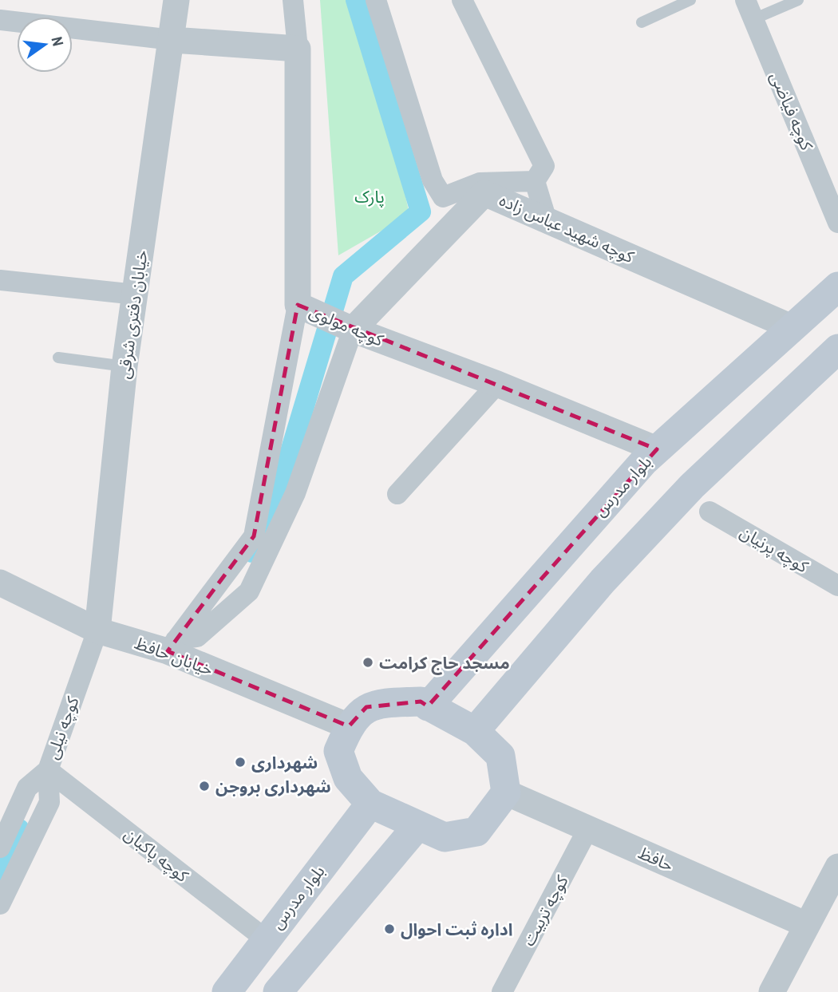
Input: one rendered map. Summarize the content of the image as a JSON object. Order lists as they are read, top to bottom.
{
  "streets": {
    "main road": ["بلوار مدرس"],
    "street": [
      "کوچه فیاضی",
      "کوچه شهید عباس زاده",
      "خیابان دفتری شرقی",
      "کوچه مولوی",
      "کوچه پرنیان",
      "خیابان حافظ",
      "کوچه نیلی",
      "کوچه پاکبان",
      "حافظ",
      "کوچه تربیت"
    ]
  },
  "crossings": [
    ["کوچه شهید عباس زاده", "کوچه مولوی"],
    ["کوچه شهید عباس زاده", "بلوار مدرس"],
    ["خیابان دفتری شرقی", "خیابان حافظ"],
    ["خیابان دفتری شرقی", "کوچه نیلی"],
    ["کوچه مولوی", "بلوار مدرس"],
    ["بلوار مدرس", "خیابان حافظ"],
    ["بلوار مدرس", "کوچه پاکبان"],
    ["بلوار مدرس", "حافظ"],
    ["خیابان حافظ", "کوچه نیلی"],
    ["خیابان حافظ", "حافظ"],
    ["کوچه نیلی", "کوچه پاکبان"],
    ["حافظ", "کوچه تربیت"]
  ],
  "parks": ["پارک"],
  "places": [
    "مسجد حاج کرامت",
    "شهرداری",
    "شهرداری بروجن",
    "اداره ثبت احوال"
  ],
  "north": "right"
}
